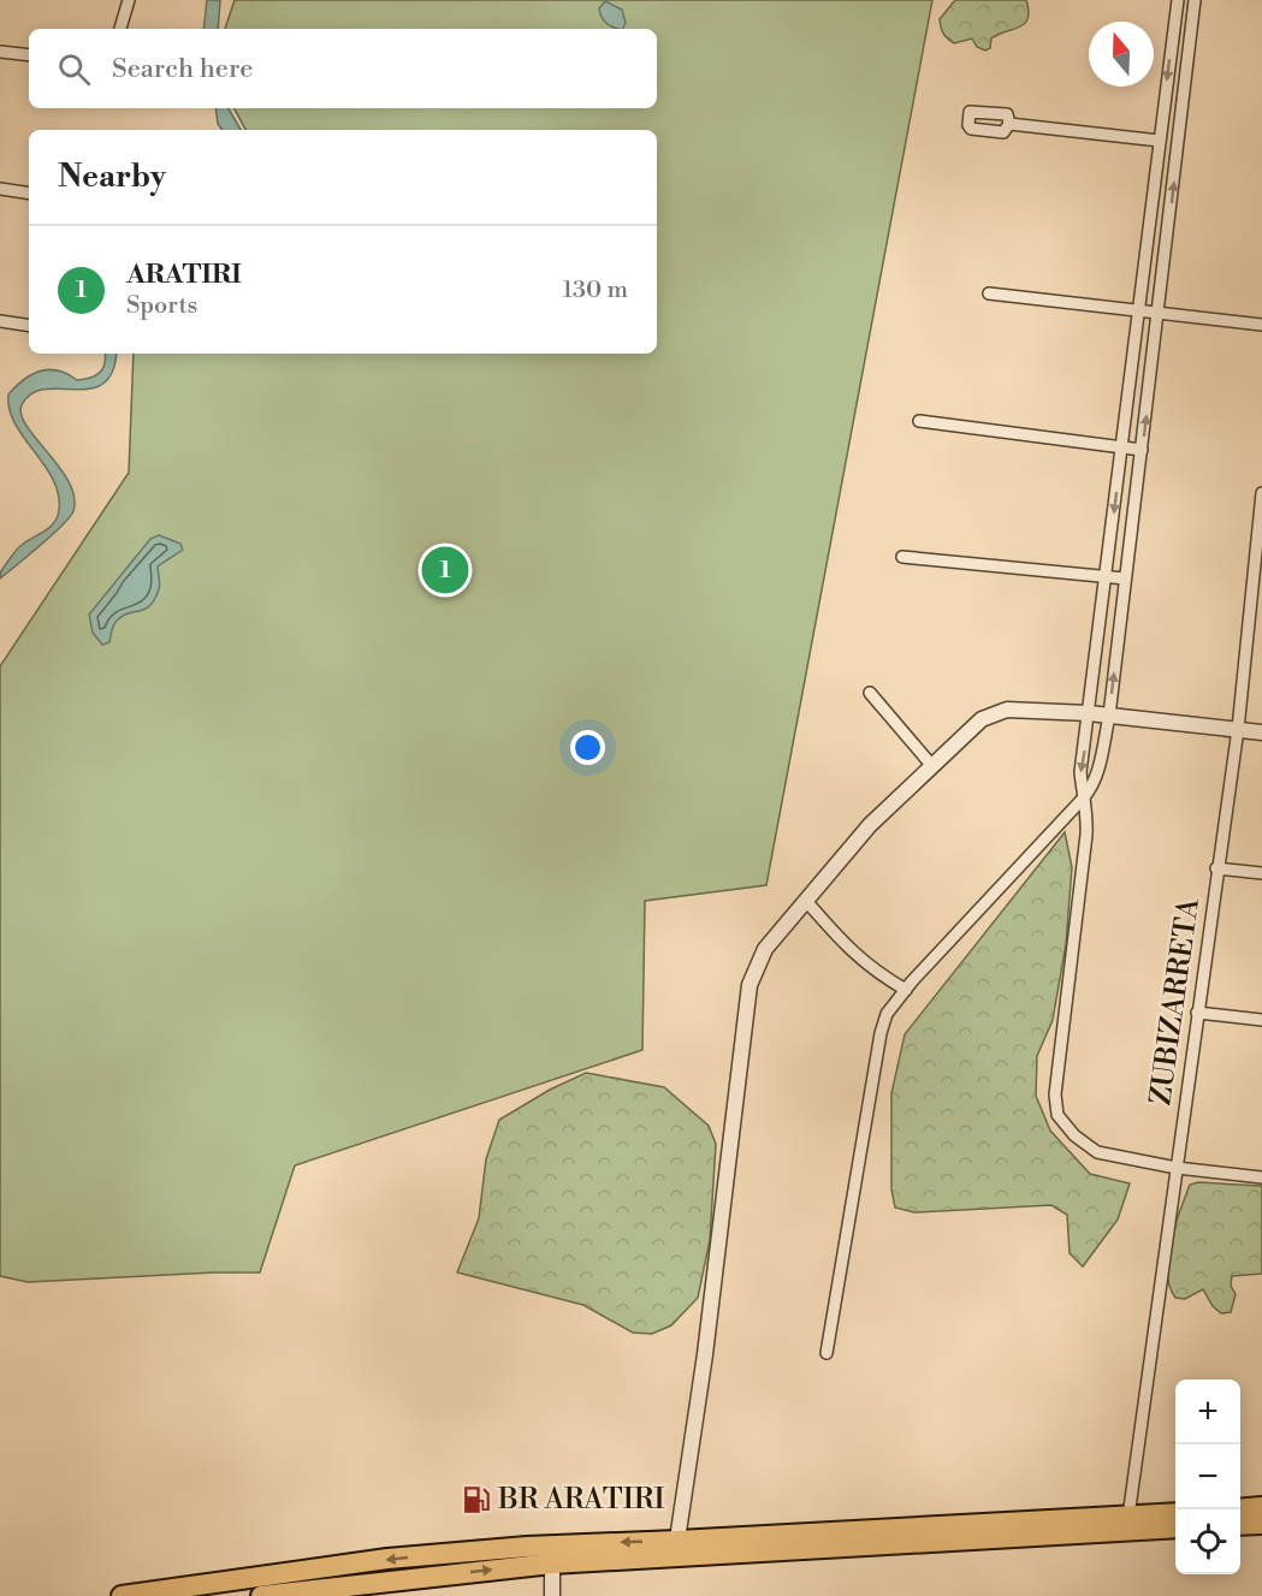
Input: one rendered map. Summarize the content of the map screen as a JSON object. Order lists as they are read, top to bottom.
{
  "streets": {
    "street": ["ZUBIZARRETA"]
  },
  "places": {
    "fuel station": ["BR ARATIRI"]
  },
  "north": "top",
  "page": {
    "search": "Search here",
    "heading": "Nearby",
    "list": [
      {
        "mark": "1",
        "name": "ARATIRI",
        "note": "Sports",
        "value": "130 m"
      }
    ],
    "pins": "1",
    "map_buttons": ["+", "−"]
  }
}
